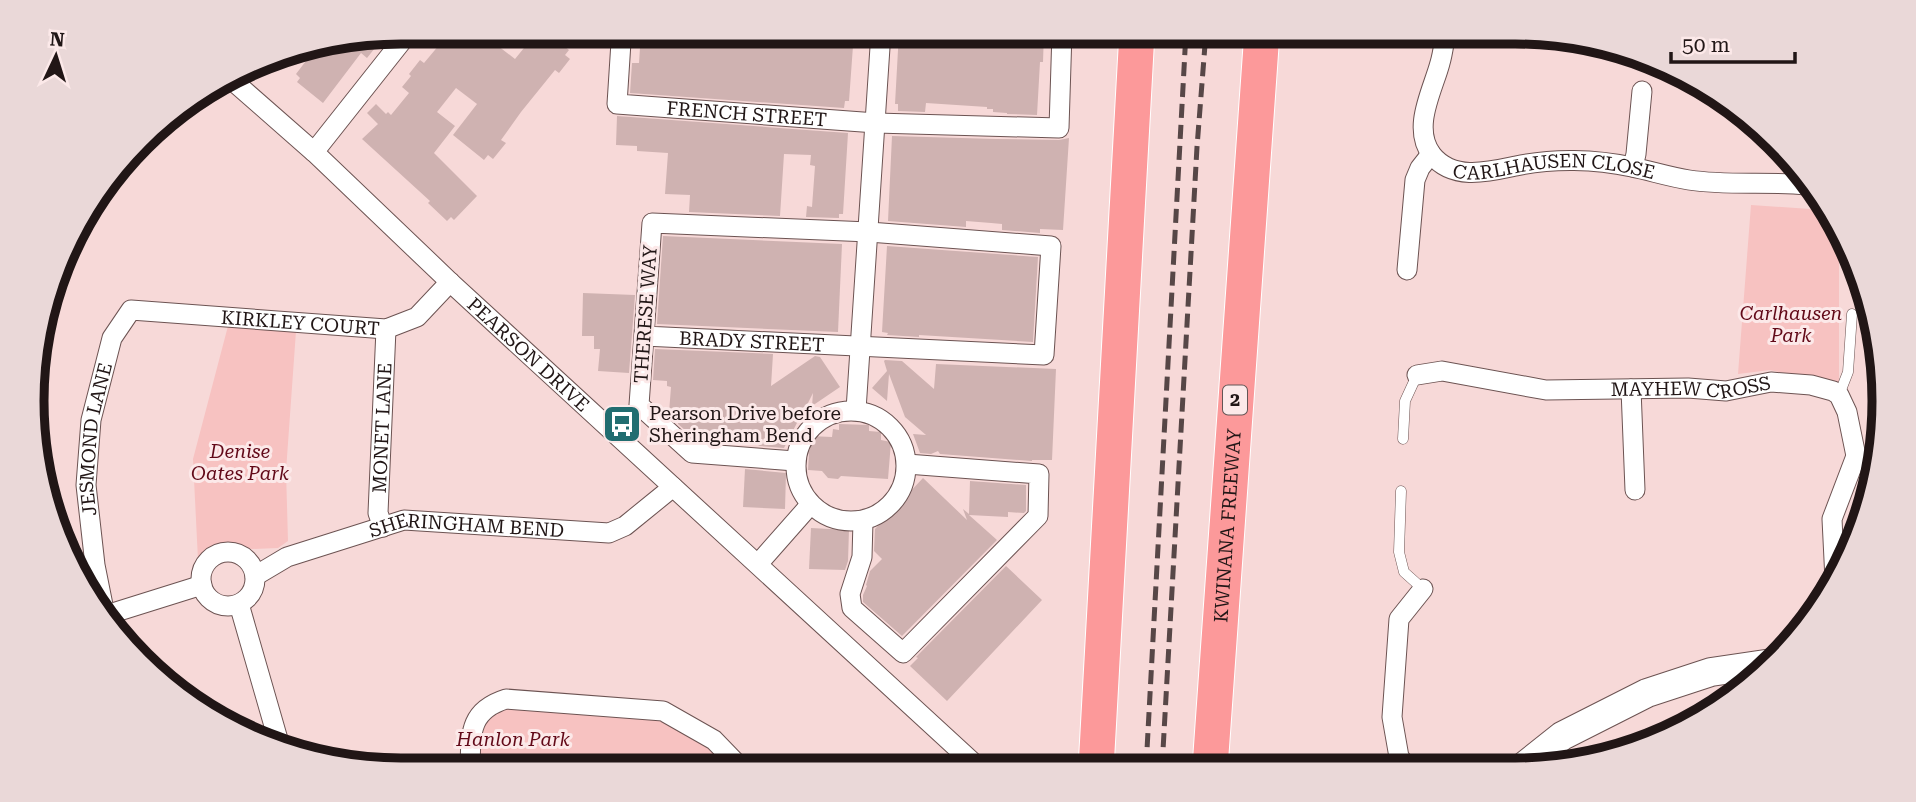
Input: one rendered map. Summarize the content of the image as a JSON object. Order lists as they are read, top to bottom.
{
  "streets": {
    "highway": ["2", "KWINANA FREEWAY"],
    "street": [
      "FRENCH STREET",
      "CARLHAUSEN CLOSE",
      "THERESE WAY",
      "KIRKLEY COURT",
      "BRADY STREET",
      "PEARSON DRIVE",
      "MAYHEW CROSS",
      "MONET LANE",
      "JESMOND LANE",
      "SHERINGHAM BEND"
    ]
  },
  "crossings": [
    ["THERESE WAY", "BRADY STREET"],
    ["KIRKLEY COURT", "PEARSON DRIVE"],
    ["KIRKLEY COURT", "MONET LANE"],
    ["KIRKLEY COURT", "JESMOND LANE"],
    ["PEARSON DRIVE", "SHERINGHAM BEND"],
    ["MONET LANE", "SHERINGHAM BEND"]
  ],
  "parks": ["Carlhausen Park", "Denise Oates Park", "Hanlon Park"],
  "places": {
    "bus stop": ["Pearson Drive before Sheringham Bend"]
  },
  "scale_bar": "50 m",
  "north": "top"
}
